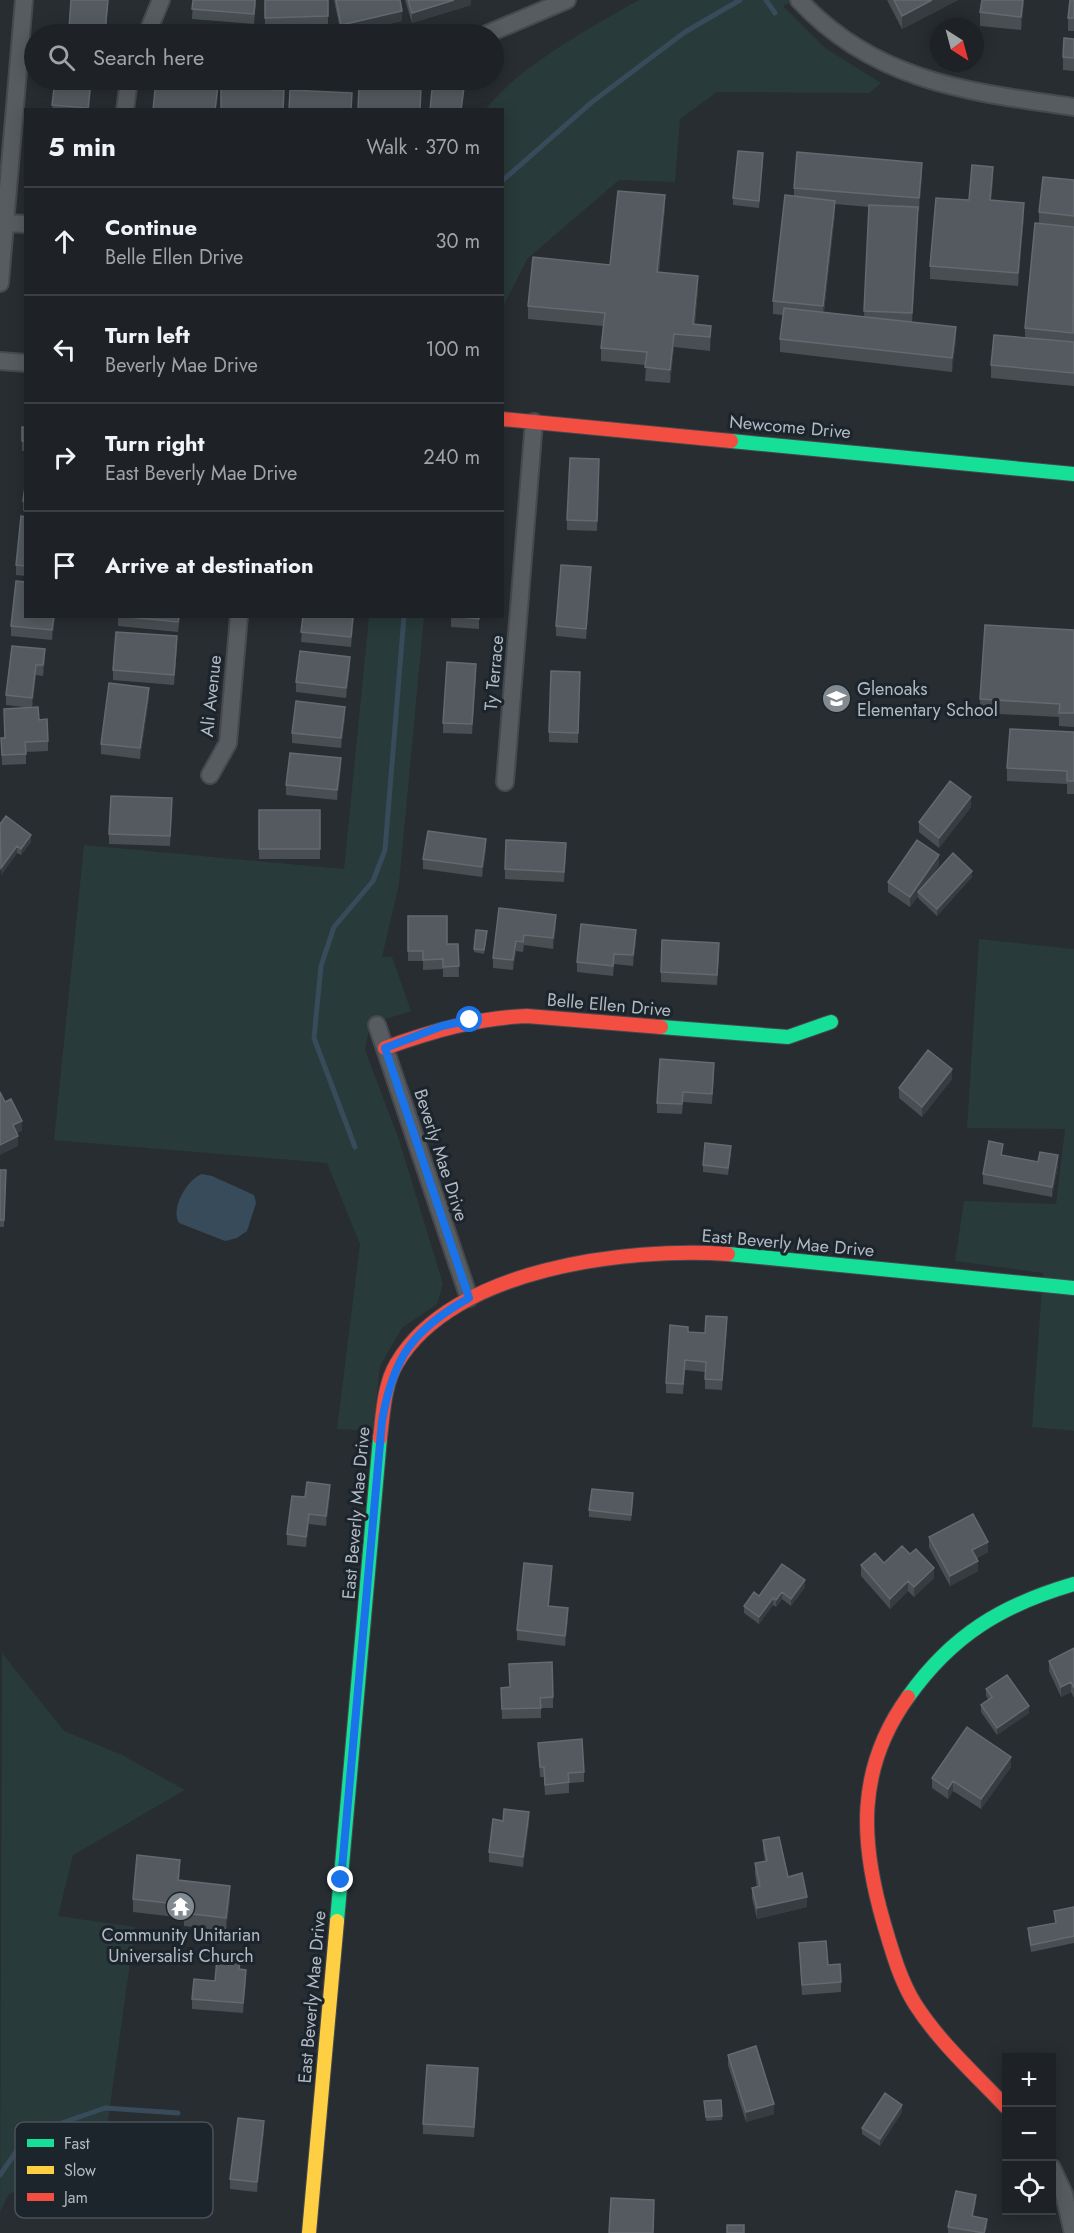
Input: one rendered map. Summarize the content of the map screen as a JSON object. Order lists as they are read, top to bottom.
{
  "streets": {
    "street": [
      "Newcome Drive",
      "Ty Terrace",
      "Ali Avenue",
      "Belle Ellen Drive",
      "Beverly Mae Drive",
      "East Beverly Mae Drive"
    ]
  },
  "crossings": [
    ["Newcome Drive", "Ty Terrace"],
    ["Belle Ellen Drive", "Beverly Mae Drive"],
    ["Beverly Mae Drive", "East Beverly Mae Drive"]
  ],
  "places": {
    "school or university": ["Glenoaks Elementary School"],
    "temple": ["Community Unitarian Universalist Church"]
  },
  "legend": ["Fast", "Slow", "Jam"],
  "north": "bottom right",
  "page": {
    "search": "Search here",
    "heading": ["5 min", "Walk · 370 m"],
    "list": [
      ["Continue", "Belle Ellen Drive", "30 m"],
      ["Turn left", "Beverly Mae Drive", "100 m"],
      ["Turn right", "East Beverly Mae Drive", "240 m"],
      "Arrive at destination"
    ],
    "map_buttons": ["+", "−"]
  }
}
